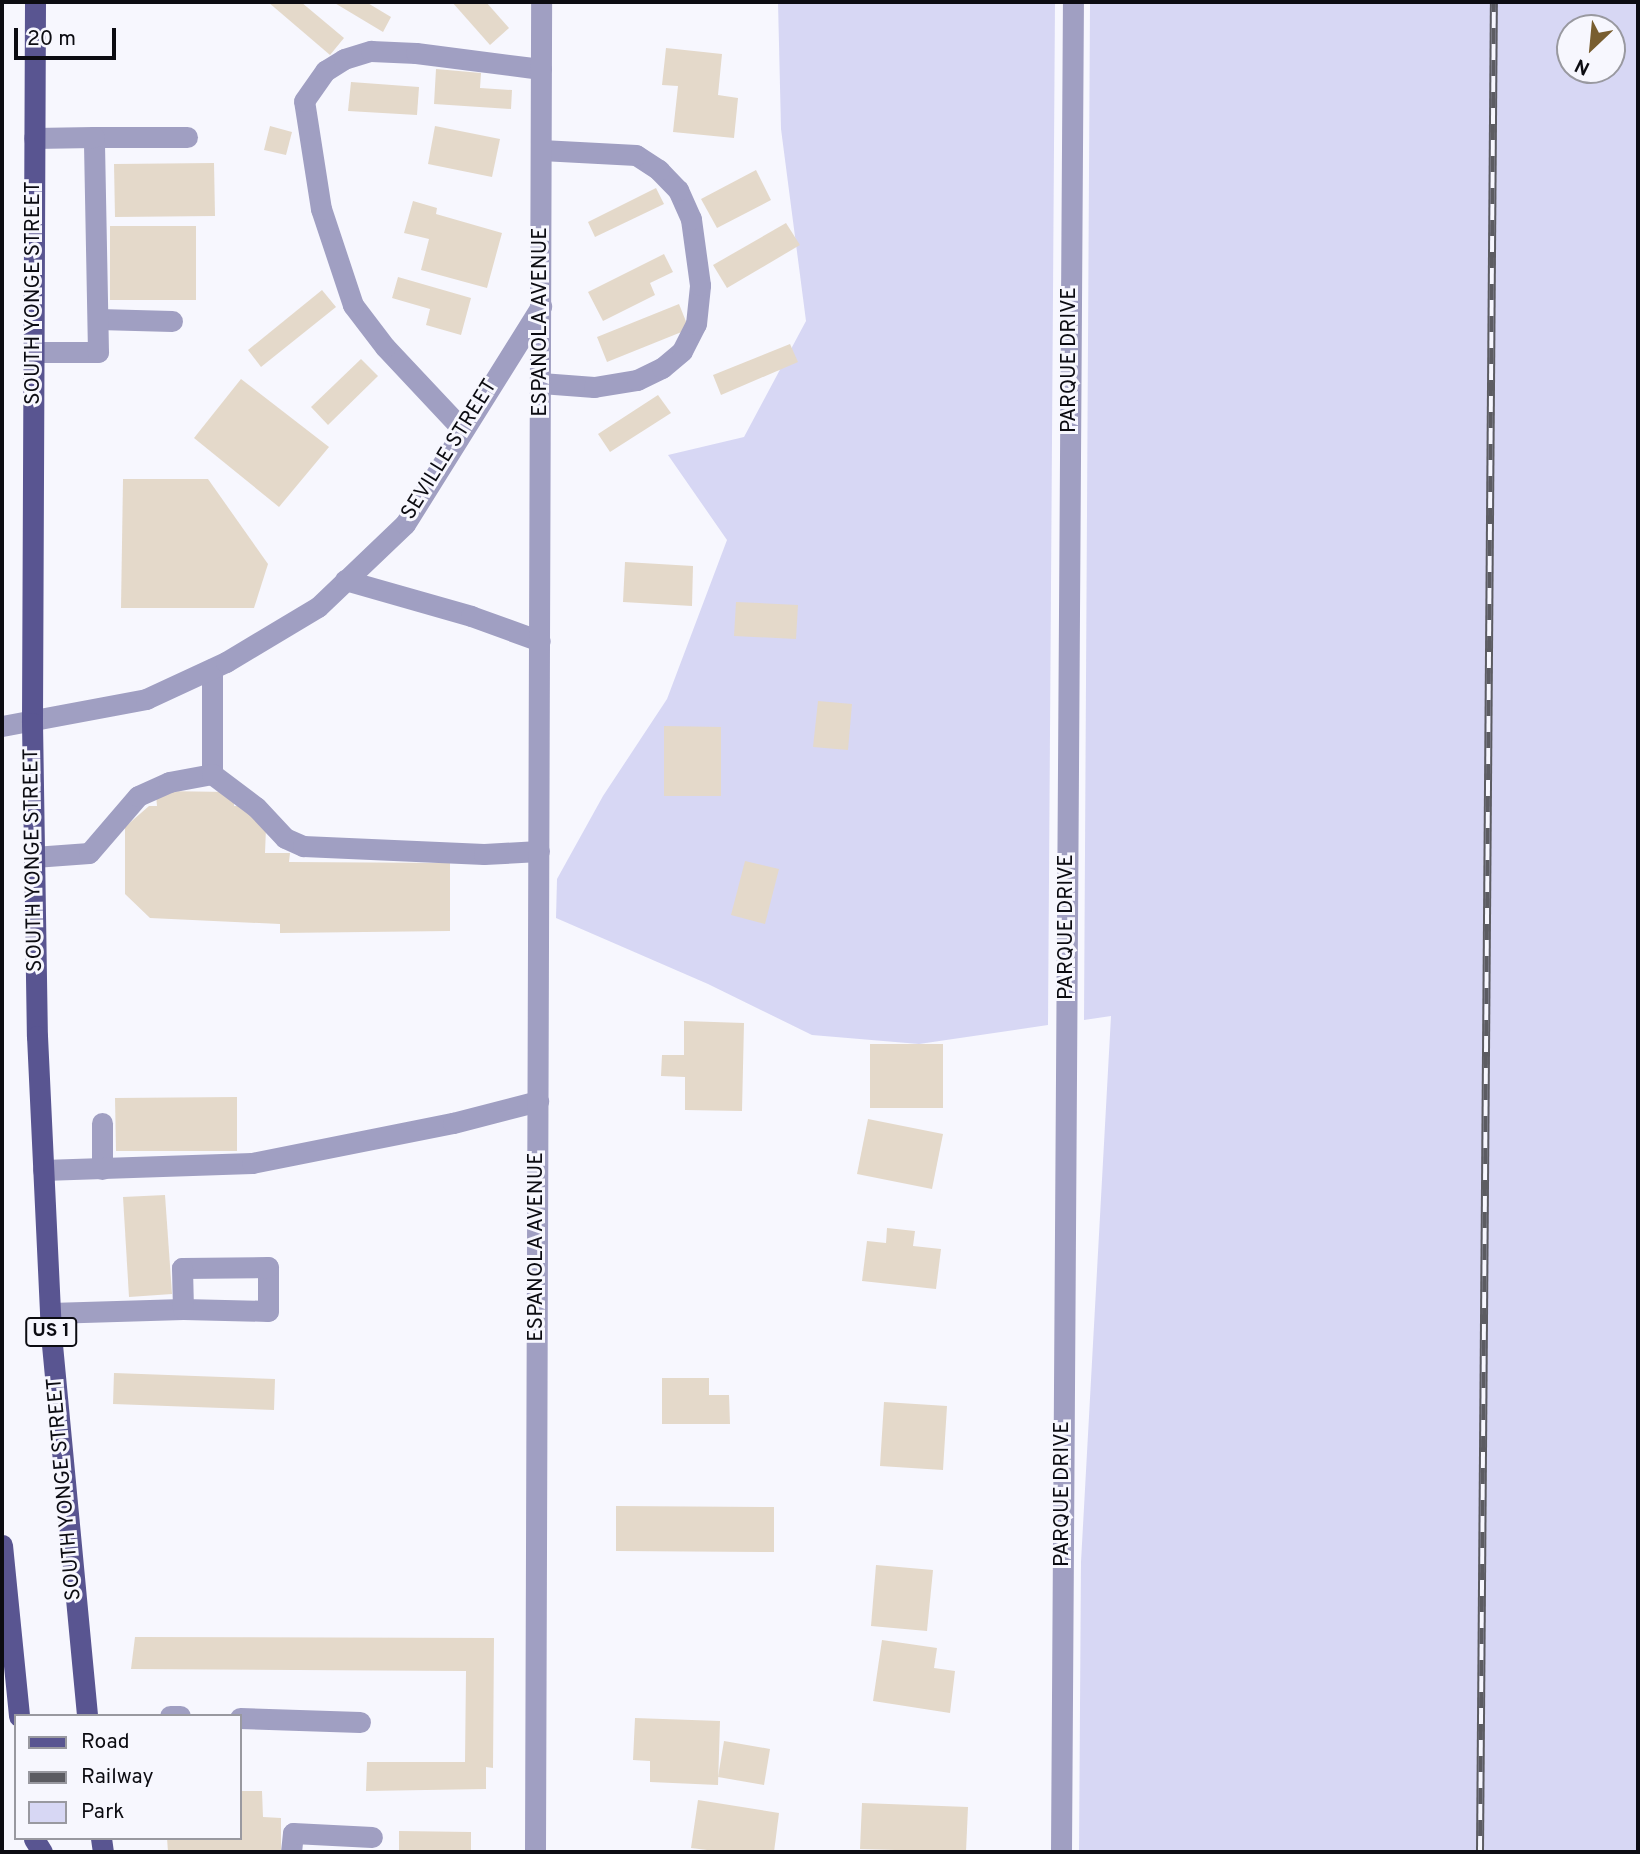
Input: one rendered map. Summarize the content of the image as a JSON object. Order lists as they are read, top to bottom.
{
  "streets": {
    "main road": ["SOUTH YONGE STREET", "US 1"],
    "street": ["ESPANOLA AVENUE", "PARQUE DRIVE", "SEVILLE STREET"]
  },
  "crossings": [
    ["SOUTH YONGE STREET", "SEVILLE STREET"],
    ["ESPANOLA AVENUE", "SEVILLE STREET"]
  ],
  "legend": ["Road", "Railway", "Park"],
  "scale_bar": "20 m",
  "north": "bottom left"
}
